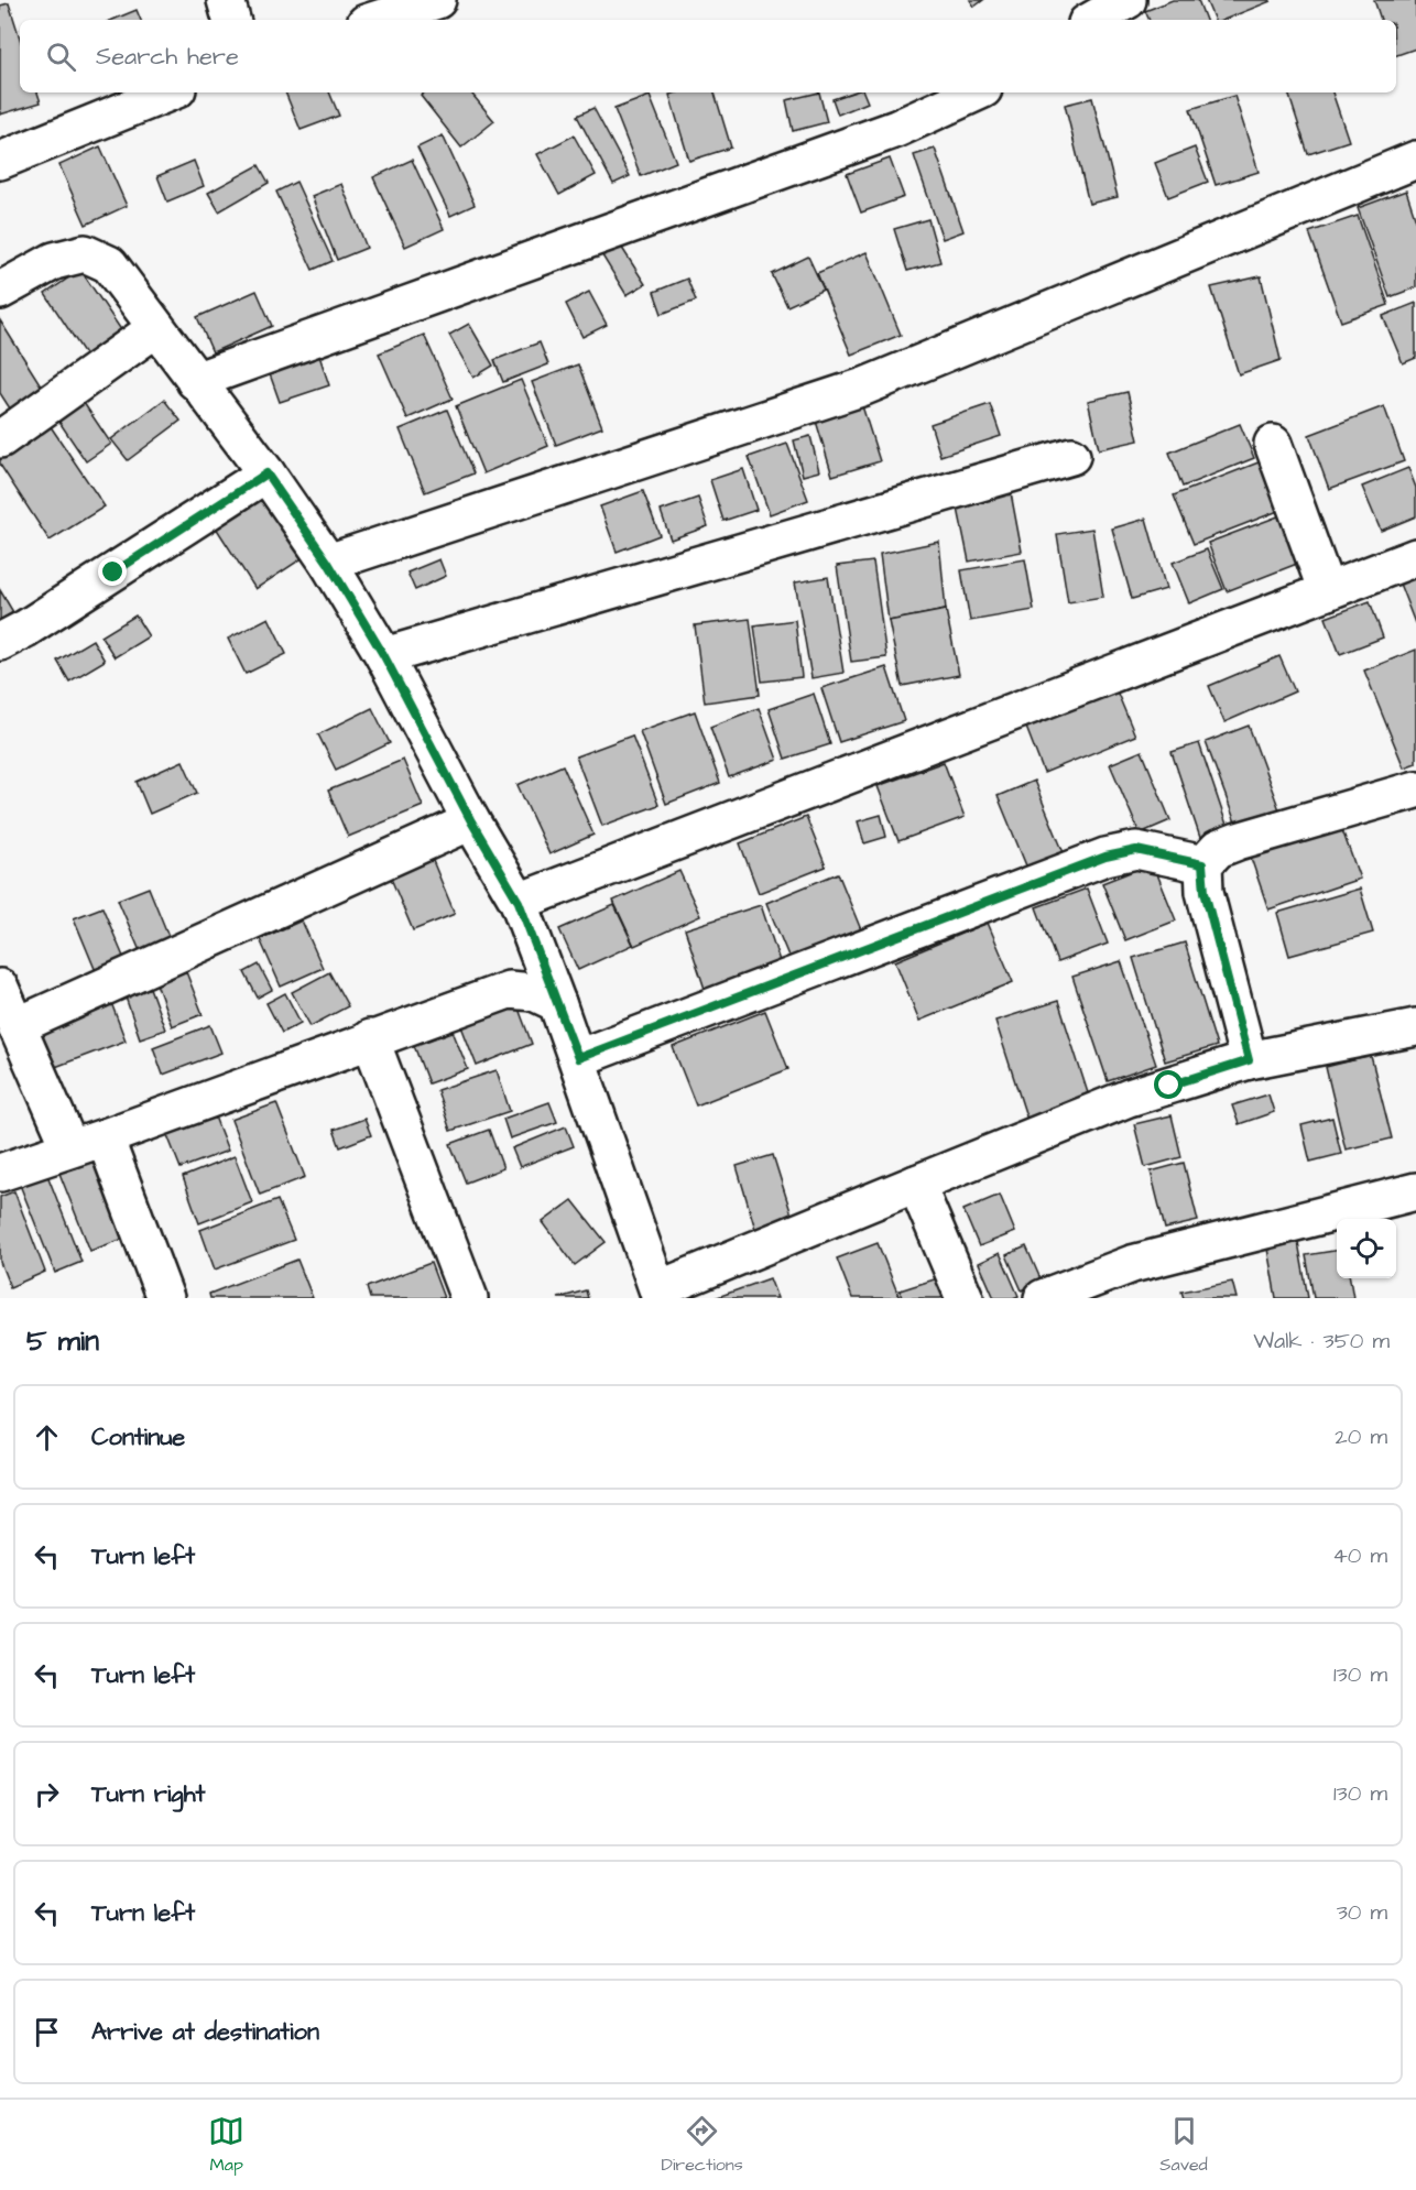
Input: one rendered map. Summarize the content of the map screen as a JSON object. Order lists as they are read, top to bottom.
{
  "page": {
    "search": "Search here",
    "heading": ["5 min", "Walk · 350 m"],
    "list": [
      ["Continue", "20 m"],
      ["Turn left", "40 m"],
      ["Turn left", "130 m"],
      ["Turn right", "130 m"],
      ["Turn left", "30 m"],
      "Arrive at destination"
    ],
    "nav": ["Map", "Directions", "Saved"]
  }
}
